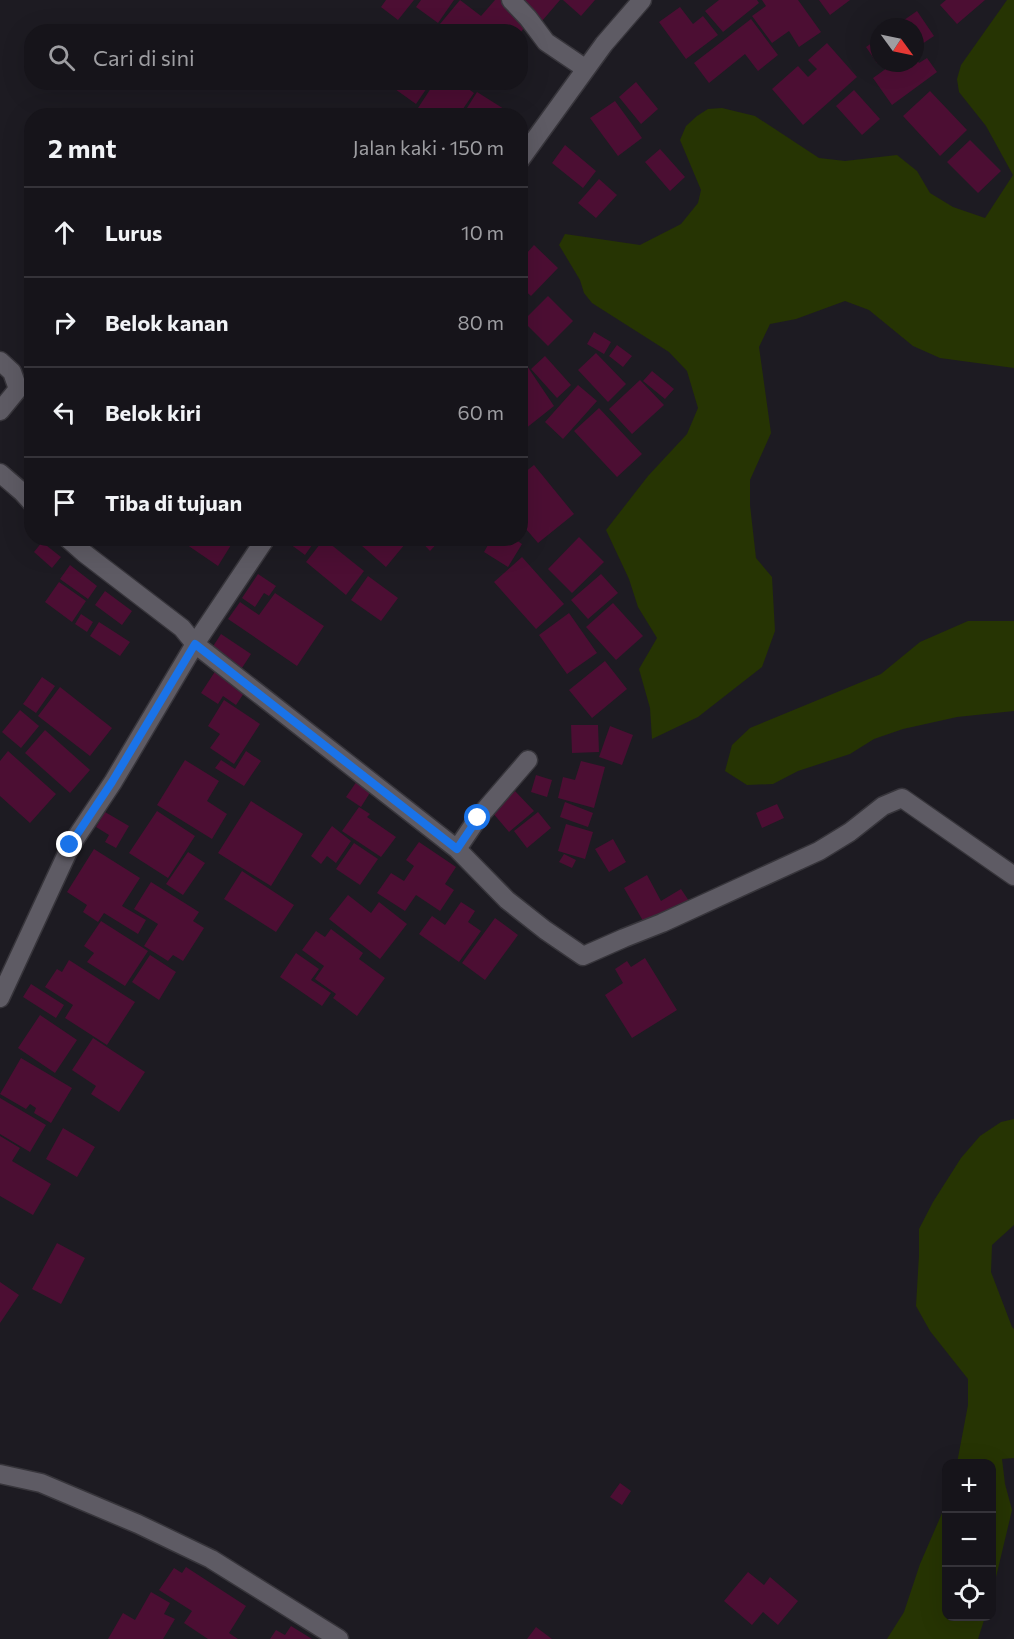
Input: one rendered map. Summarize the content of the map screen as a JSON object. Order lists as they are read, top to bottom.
{
  "north": "bottom right",
  "page": {
    "search": "Cari di sini",
    "heading": ["2 mnt", "Jalan kaki · 150 m"],
    "list": [
      ["Lurus", "10 m"],
      ["Belok kanan", "80 m"],
      ["Belok kiri", "60 m"],
      "Tiba di tujuan"
    ],
    "map_buttons": ["+", "−"]
  }
}
